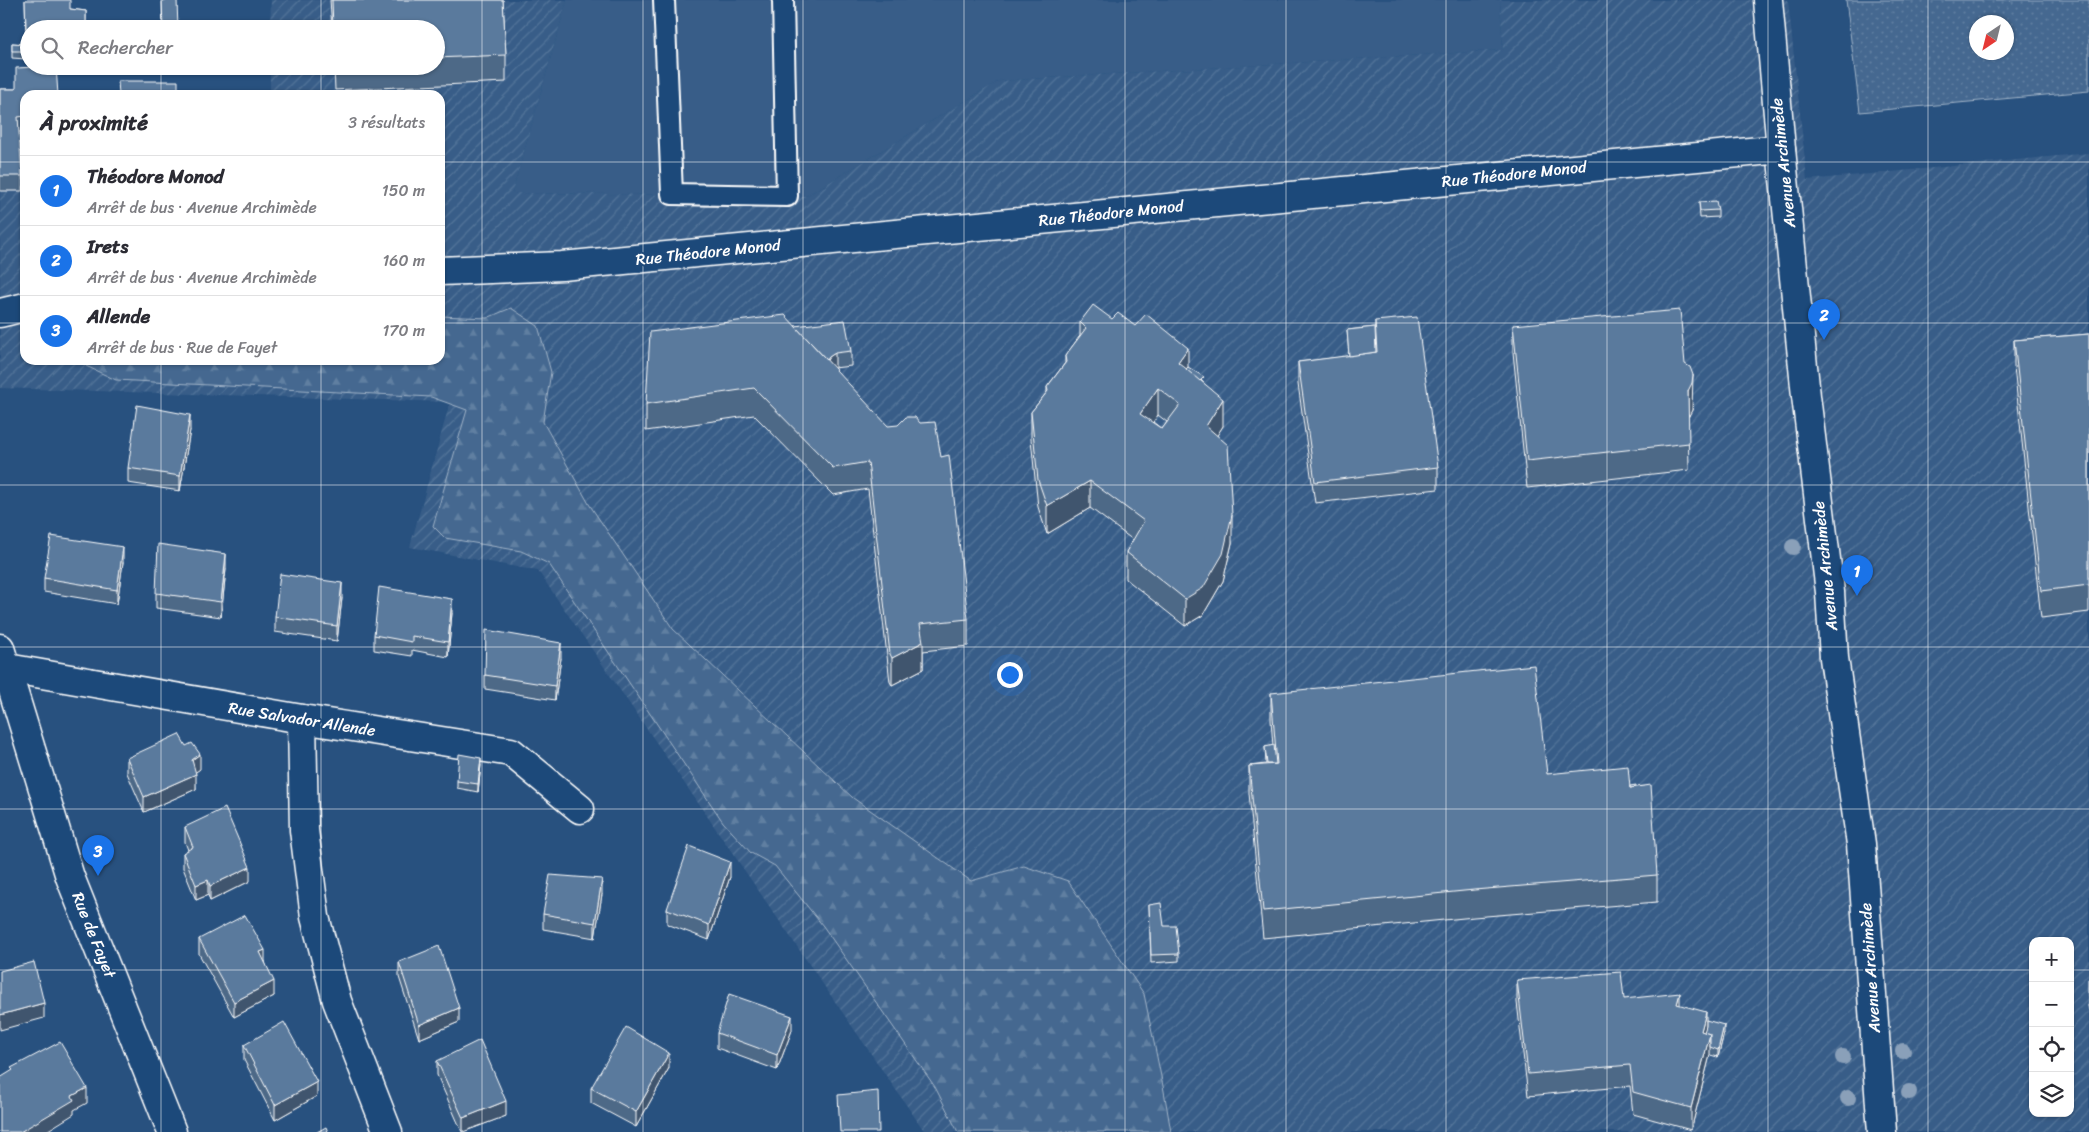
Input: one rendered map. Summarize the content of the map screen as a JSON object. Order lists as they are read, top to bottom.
{
  "streets": {
    "street": [
      "Avenue Archimède",
      "Rue Théodore Monod",
      "Rue Salvador Allende",
      "Rue de Fayet"
    ]
  },
  "crossings": [
    ["Avenue Archimède", "Rue Théodore Monod"],
    ["Rue Salvador Allende", "Rue de Fayet"]
  ],
  "north": "bottom left",
  "page": {
    "search": "Rechercher",
    "heading": ["À proximité", "3 résultats"],
    "list": [
      {
        "mark": "1",
        "name": "Théodore Monod",
        "note": "Arrêt de bus · Avenue Archimède",
        "value": "150 m"
      },
      {
        "mark": "2",
        "name": "Irets",
        "note": "Arrêt de bus · Avenue Archimède",
        "value": "160 m"
      },
      {
        "mark": "3",
        "name": "Allende",
        "note": "Arrêt de bus · Rue de Fayet",
        "value": "170 m"
      }
    ],
    "pins": ["2", "1", "3"],
    "map_buttons": ["+", "−"]
  }
}
